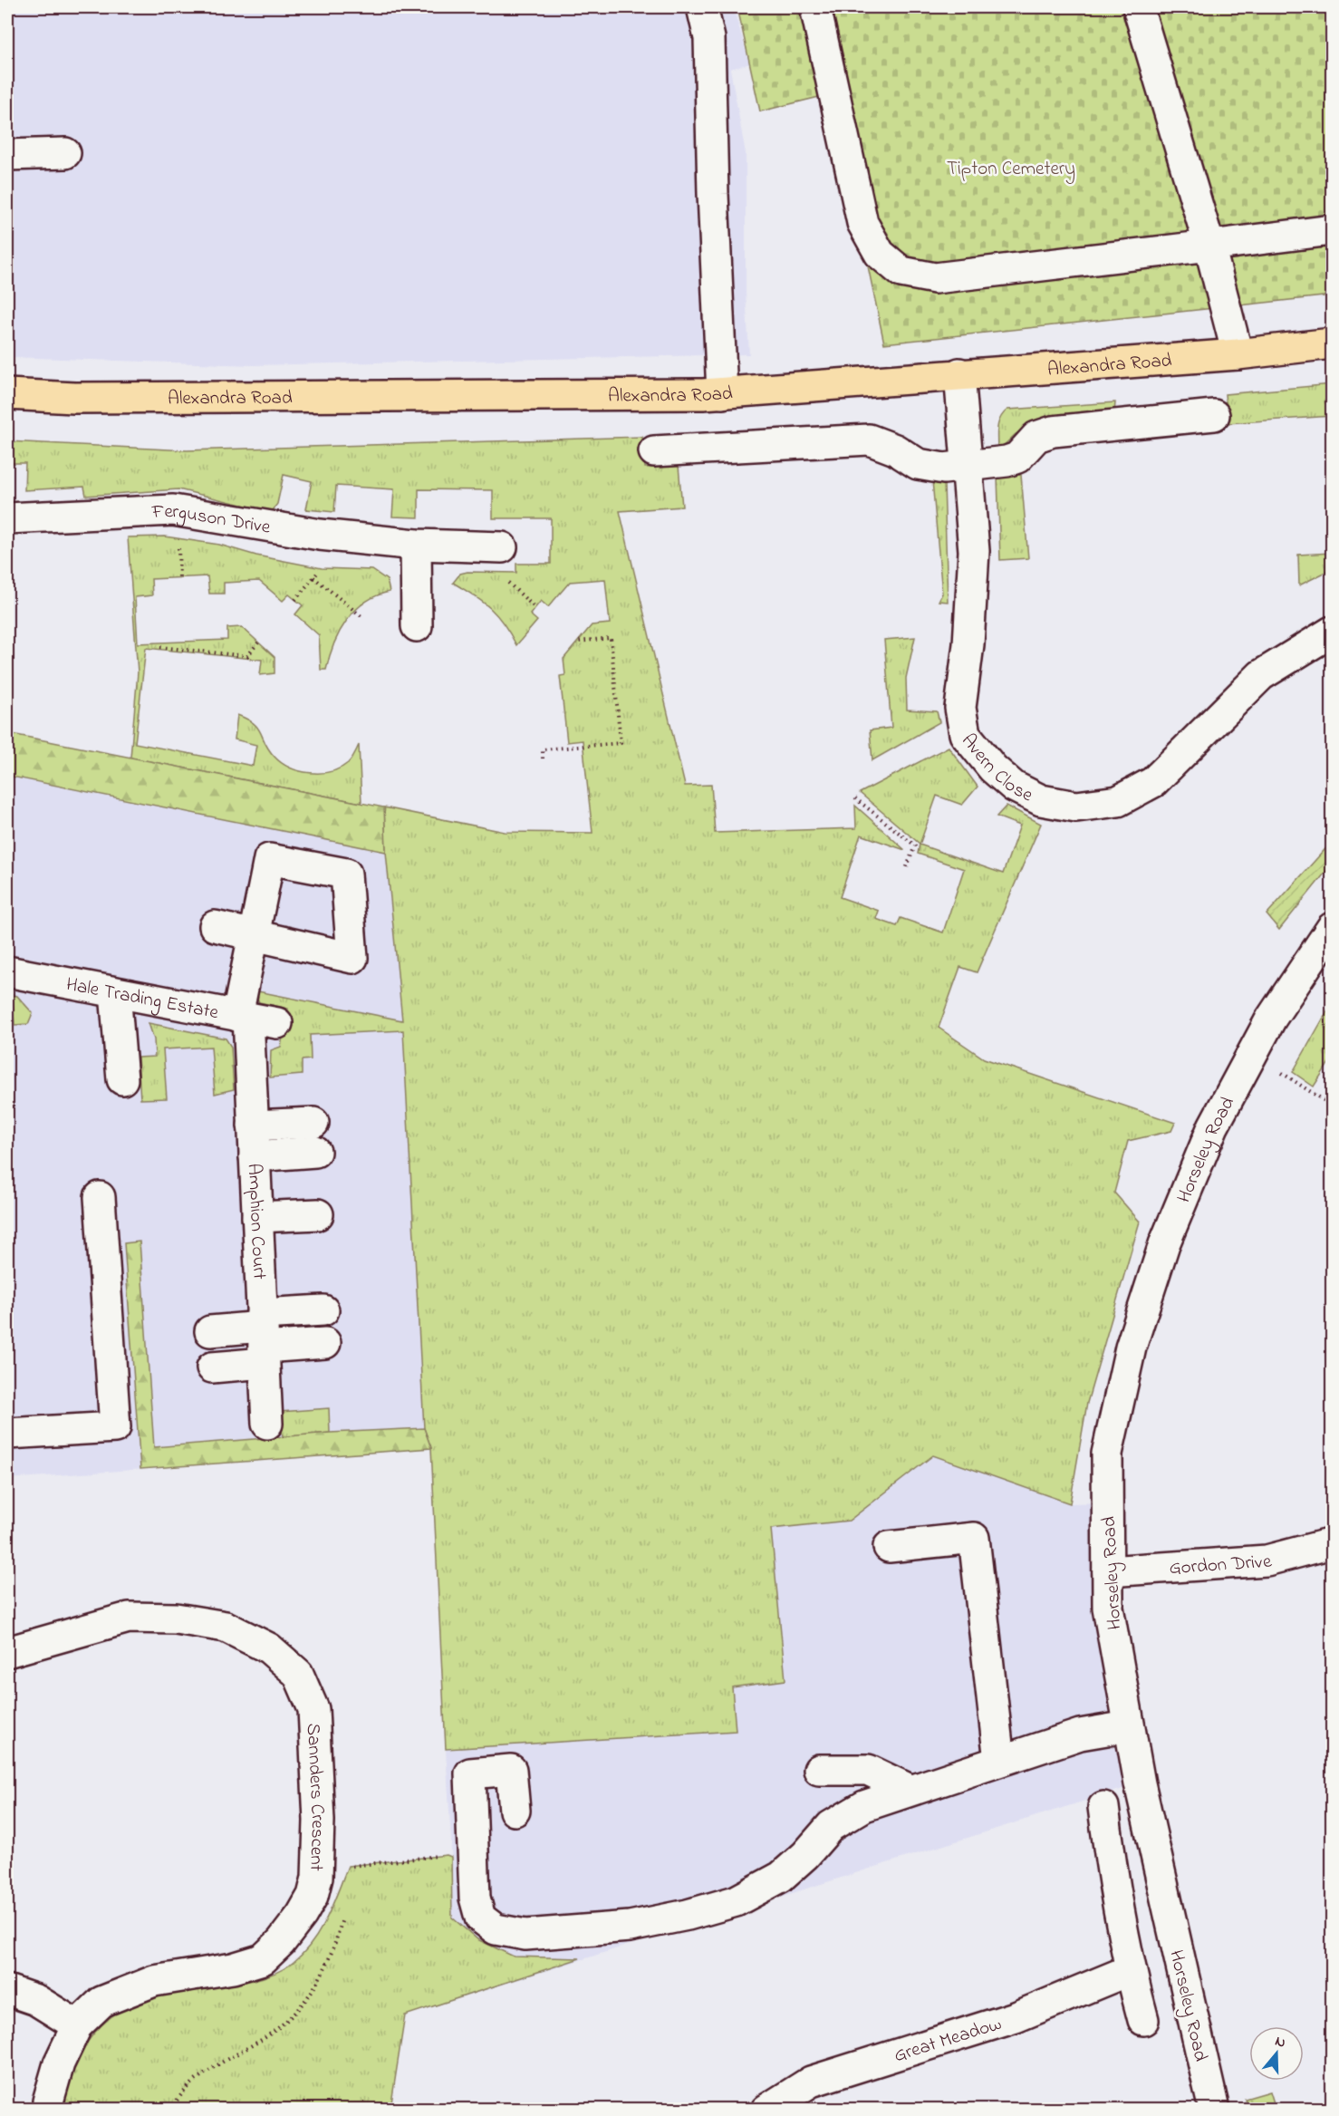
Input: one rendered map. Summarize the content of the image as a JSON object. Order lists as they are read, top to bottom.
{
  "streets": {
    "main road": ["Alexandra Road"],
    "street": [
      "Ferguson Drive",
      "Avern Close",
      "Hale Trading Estate",
      "Horseley Road",
      "Amphion Court",
      "Gordon Drive",
      "Sannders Crescent",
      "Great Meadow"
    ]
  },
  "crossings": [
    ["Alexandra Road", "Avern Close"],
    ["Hale Trading Estate", "Amphion Court"],
    ["Horseley Road", "Gordon Drive"]
  ],
  "parks": ["Tipton Cemetery"],
  "north": "top"
}
